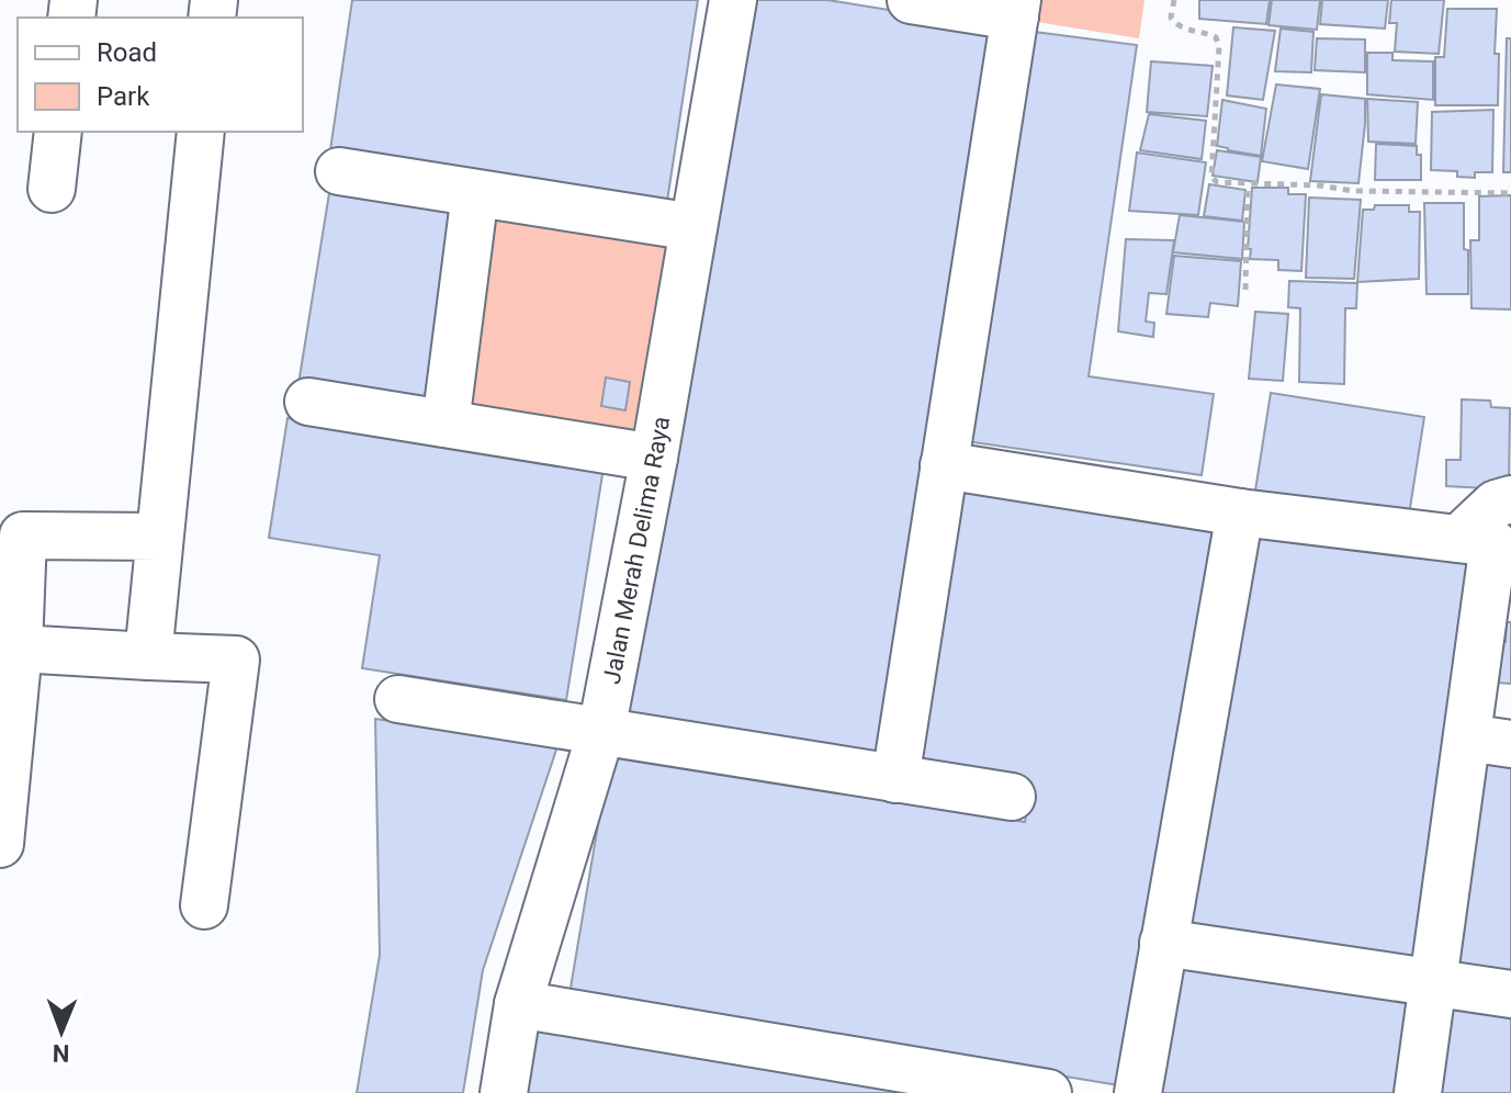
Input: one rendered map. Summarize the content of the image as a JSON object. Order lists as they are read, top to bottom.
{
  "streets": {
    "street": ["Jalan Merah Delima Raya"]
  },
  "legend": ["Road", "Park"],
  "north": "bottom"
}
